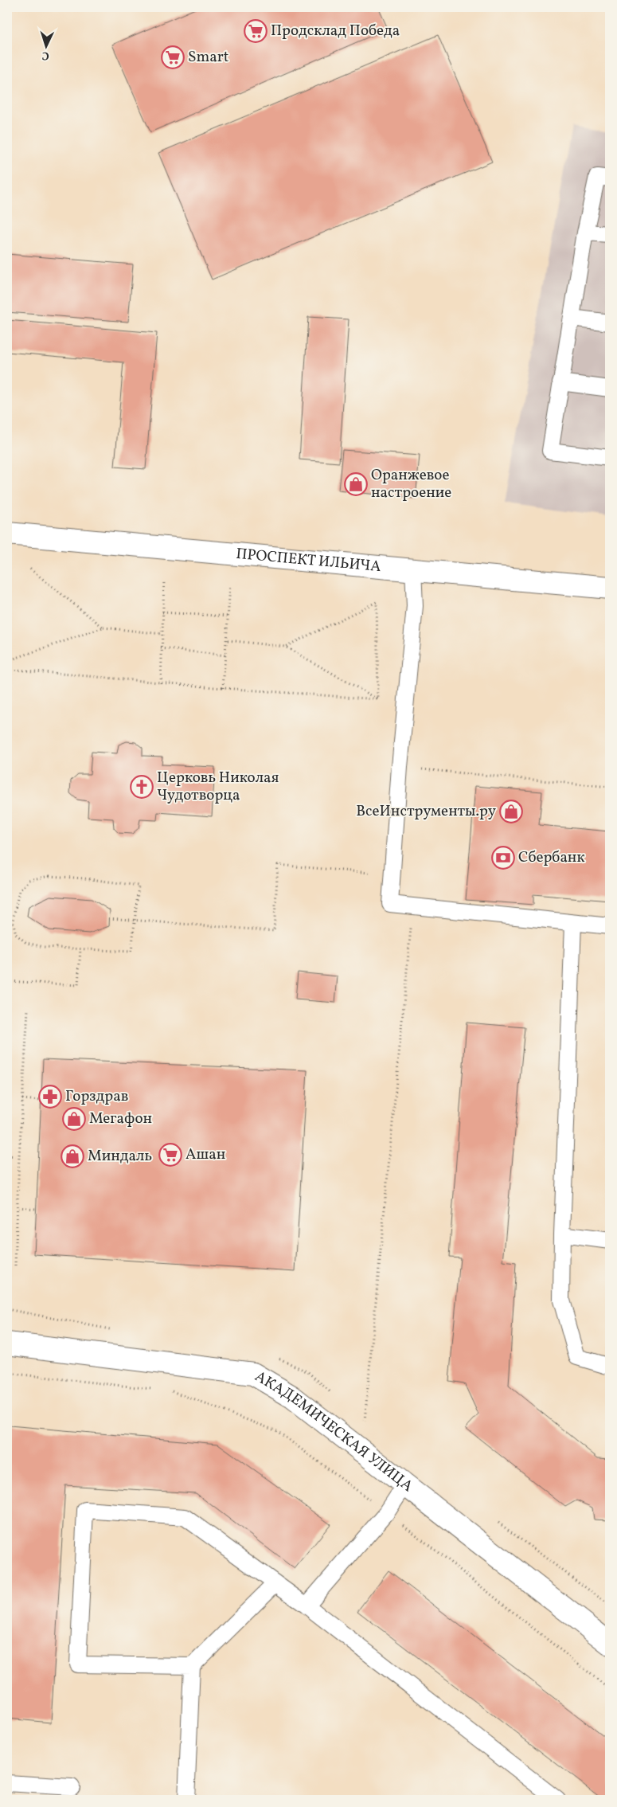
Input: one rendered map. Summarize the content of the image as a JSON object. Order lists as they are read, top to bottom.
{
  "streets": {
    "street": ["ПРОСПЕКТ ИЛЬИЧА", "АКАДЕМИЧЕСКАЯ УЛИЦА"]
  },
  "places": {
    "supermarket": ["Продсклад Победа", "Smart", "Ашан"],
    "shop": [
      "Оранжевое настроение",
      "ВсеИнструменты.ру",
      "Мегафон",
      "Миндаль"
    ],
    "church": ["Церковь Николая Чудотворца"],
    "bank": ["Сбербанк"],
    "pharmacy": ["Горздрав"]
  },
  "north": "bottom"
}
